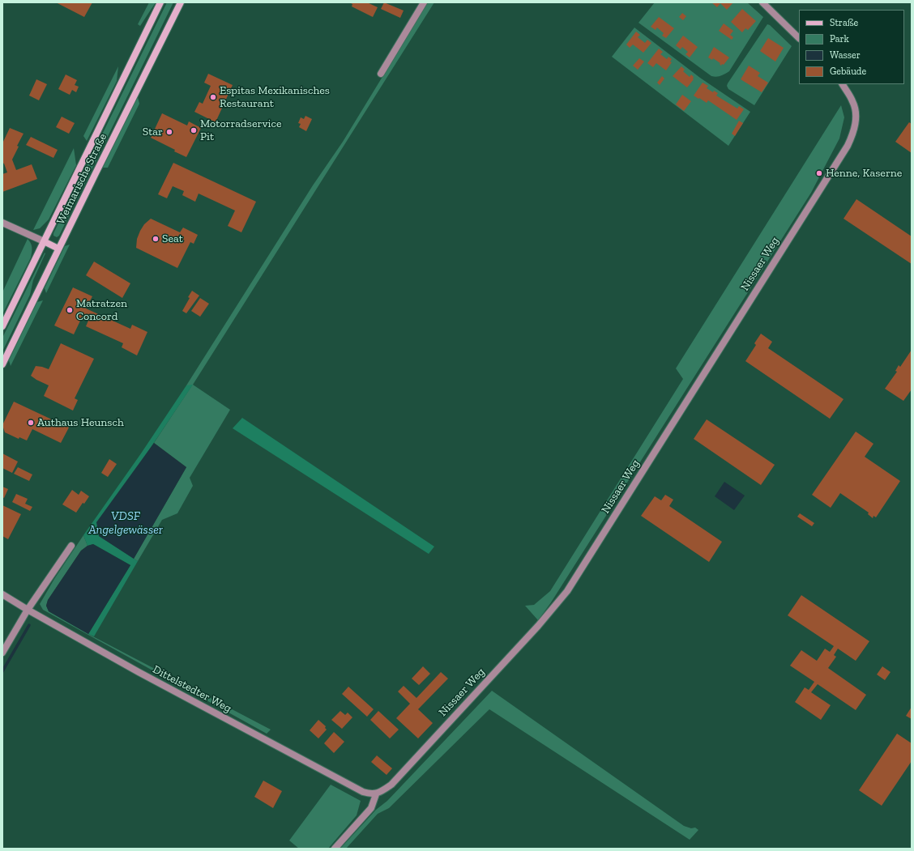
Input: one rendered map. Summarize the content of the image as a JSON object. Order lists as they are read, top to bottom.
{
  "streets": {
    "main road": ["Weimarische Straße"],
    "street": ["Nissaer Weg", "Dittelstedter Weg"]
  },
  "crossings": [
    ["Nissaer Weg", "Dittelstedter Weg"]
  ],
  "water": ["VDSF Angelgewässer"],
  "places": [
    "Espitas Mexikanisches Restaurant",
    "Motorradservice Pit",
    "Star",
    "Henne, Kaserne",
    "Seat",
    "Matratzen Concord",
    "Authaus Heunsch"
  ],
  "legend": [
    "Straße",
    "Park",
    "Wasser",
    "Gebäude"
  ]
}
